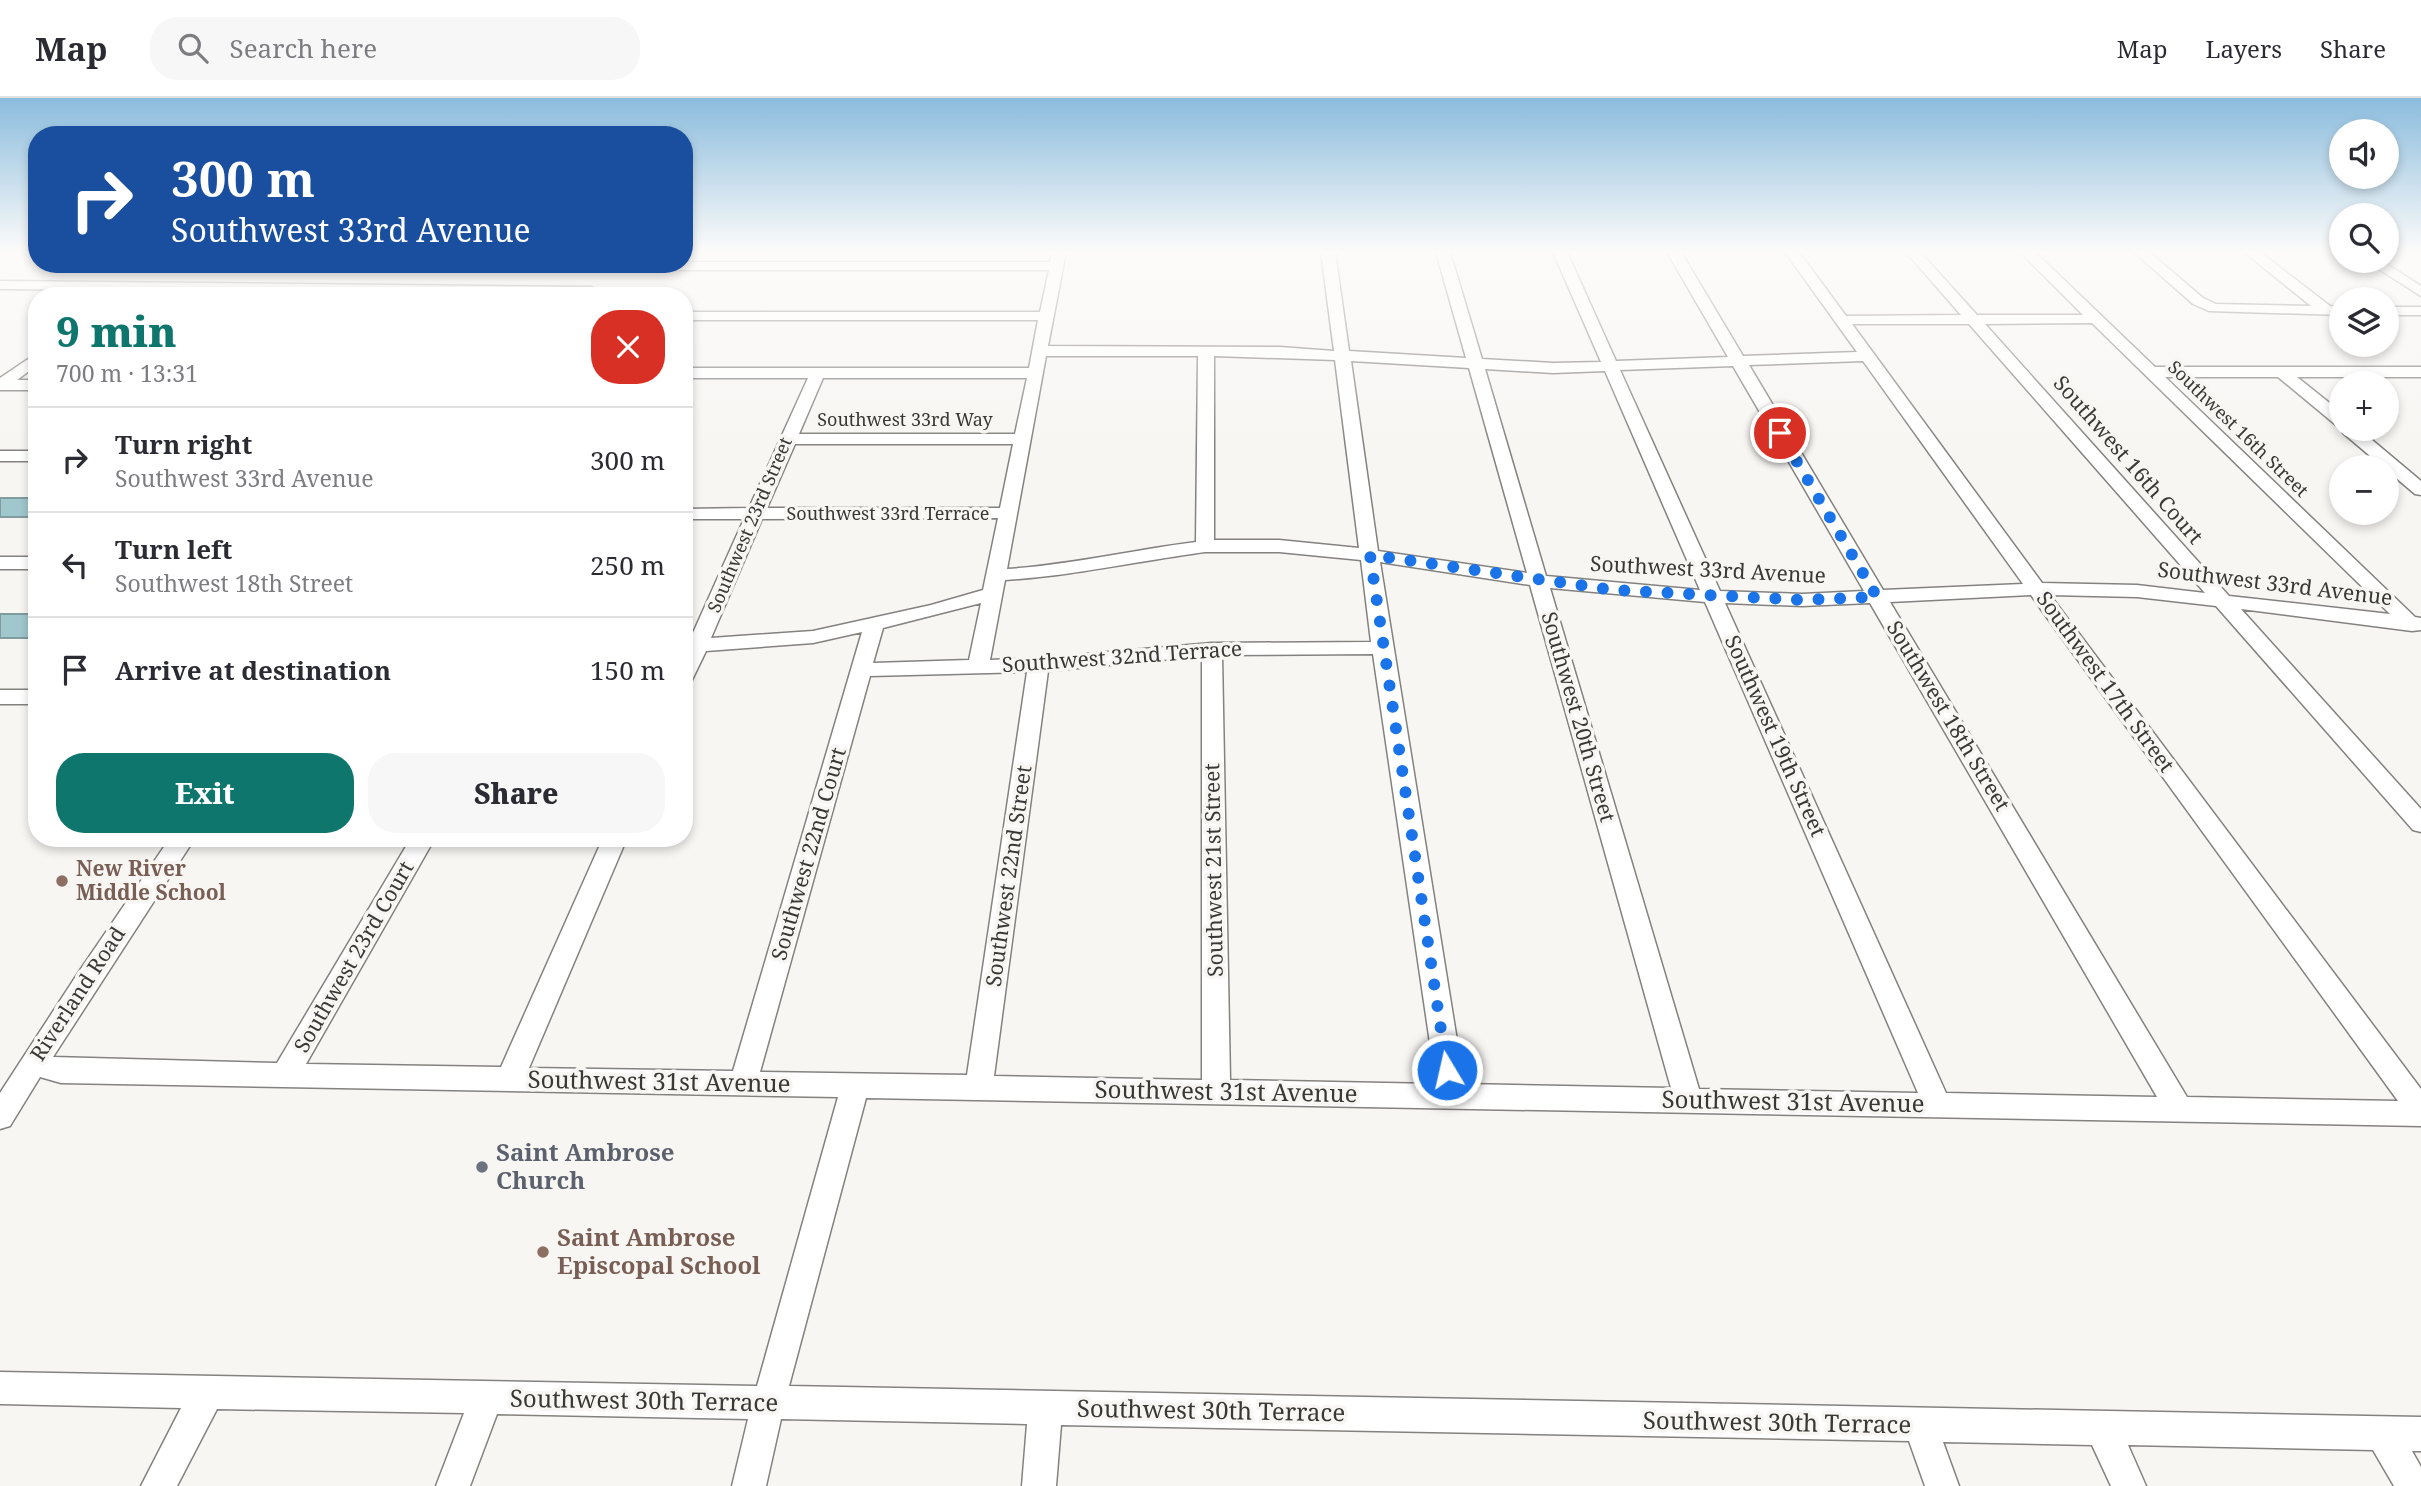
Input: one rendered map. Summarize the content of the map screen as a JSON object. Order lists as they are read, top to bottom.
{
  "streets": {
    "street": [
      "Southwest 33rd Way",
      "Southwest 16th Street",
      "Southwest 16th Court",
      "Southwest 33rd Terrace",
      "Southwest 23rd Street",
      "Southwest 33rd Avenue",
      "Southwest 32nd Terrace",
      "Southwest 17th Street",
      "Southwest 18th Street",
      "Southwest 20th Street",
      "Southwest 19th Street",
      "Southwest 22nd Court",
      "Southwest 21st Street",
      "Southwest 22nd Street",
      "Southwest 23rd Court",
      "Riverland Road",
      "Southwest 31st Avenue",
      "Southwest 30th Terrace"
    ]
  },
  "crossings": [
    ["Southwest 33rd Way", "Southwest 23rd Street"],
    ["Southwest 16th Street", "Southwest 33rd Avenue"],
    ["Southwest 16th Court", "Southwest 33rd Avenue"],
    ["Southwest 33rd Terrace", "Southwest 23rd Street"],
    ["Southwest 23rd Street", "Southwest 33rd Avenue"],
    ["Southwest 33rd Avenue", "Southwest 17th Street"],
    ["Southwest 33rd Avenue", "Southwest 18th Street"],
    ["Southwest 33rd Avenue", "Southwest 20th Street"],
    ["Southwest 33rd Avenue", "Southwest 19th Street"],
    ["Southwest 33rd Avenue", "Southwest 22nd Court"],
    ["Southwest 32nd Terrace", "Southwest 22nd Court"],
    ["Southwest 32nd Terrace", "Southwest 21st Street"],
    ["Southwest 32nd Terrace", "Southwest 22nd Street"],
    ["Southwest 17th Street", "Southwest 31st Avenue"],
    ["Southwest 18th Street", "Southwest 31st Avenue"],
    ["Southwest 20th Street", "Southwest 31st Avenue"],
    ["Southwest 19th Street", "Southwest 31st Avenue"],
    ["Southwest 22nd Court", "Southwest 31st Avenue"],
    ["Southwest 21st Street", "Southwest 31st Avenue"],
    ["Southwest 22nd Street", "Southwest 31st Avenue"],
    ["Southwest 23rd Court", "Southwest 31st Avenue"],
    ["Riverland Road", "Southwest 31st Avenue"]
  ],
  "places": ["New River Middle School", "Saint Ambrose Church", "Saint Ambrose Episcopal School"],
  "page": {
    "header": "Map",
    "search": "Search here",
    "nav": ["Map", "Layers", "Share"],
    "map_buttons": ["+", "−"],
    "turn": ["300 m", "Southwest 33rd Avenue"],
    "heading": ["9 min", "700 m · 13:31"],
    "list": [
      {
        "name": "Turn right",
        "note": "Southwest 33rd Avenue",
        "value": "300 m"
      },
      {
        "name": "Turn left",
        "note": "Southwest 18th Street",
        "value": "250 m"
      },
      {
        "name": "Arrive at destination",
        "value": "150 m"
      }
    ],
    "buttons": ["Exit", "Share"]
  }
}
